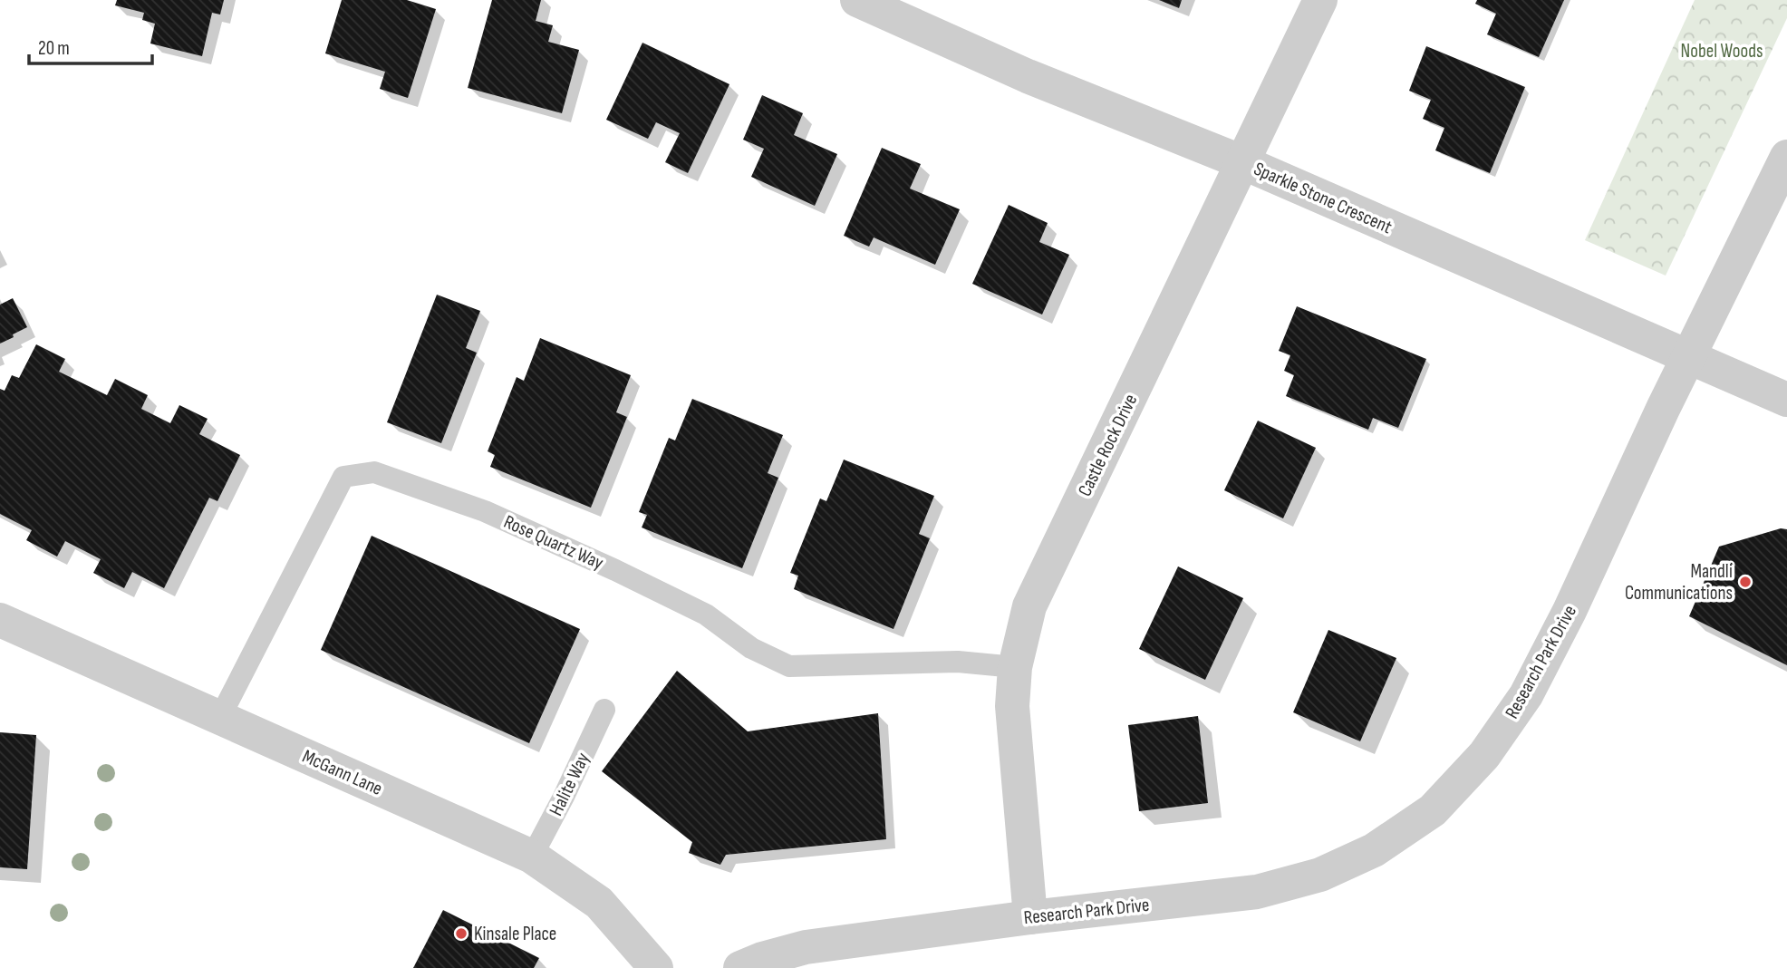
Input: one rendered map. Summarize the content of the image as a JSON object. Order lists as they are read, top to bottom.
{
  "streets": {
    "street": [
      "Sparkle Stone Crescent",
      "Castle Rock Drive",
      "Research Park Drive",
      "McGann Lane"
    ],
    "lane": ["Rose Quartz Way", "Halite Way"]
  },
  "crossings": [
    ["Sparkle Stone Crescent", "Castle Rock Drive"],
    ["Sparkle Stone Crescent", "Research Park Drive"],
    ["Castle Rock Drive", "Rose Quartz Way"],
    ["Castle Rock Drive", "Research Park Drive"],
    ["Rose Quartz Way", "McGann Lane"],
    ["McGann Lane", "Halite Way"]
  ],
  "parks": ["Nobel Woods"],
  "places": ["Mandli Communications", "Kinsale Place"],
  "scale_bar": "20 m"
}
